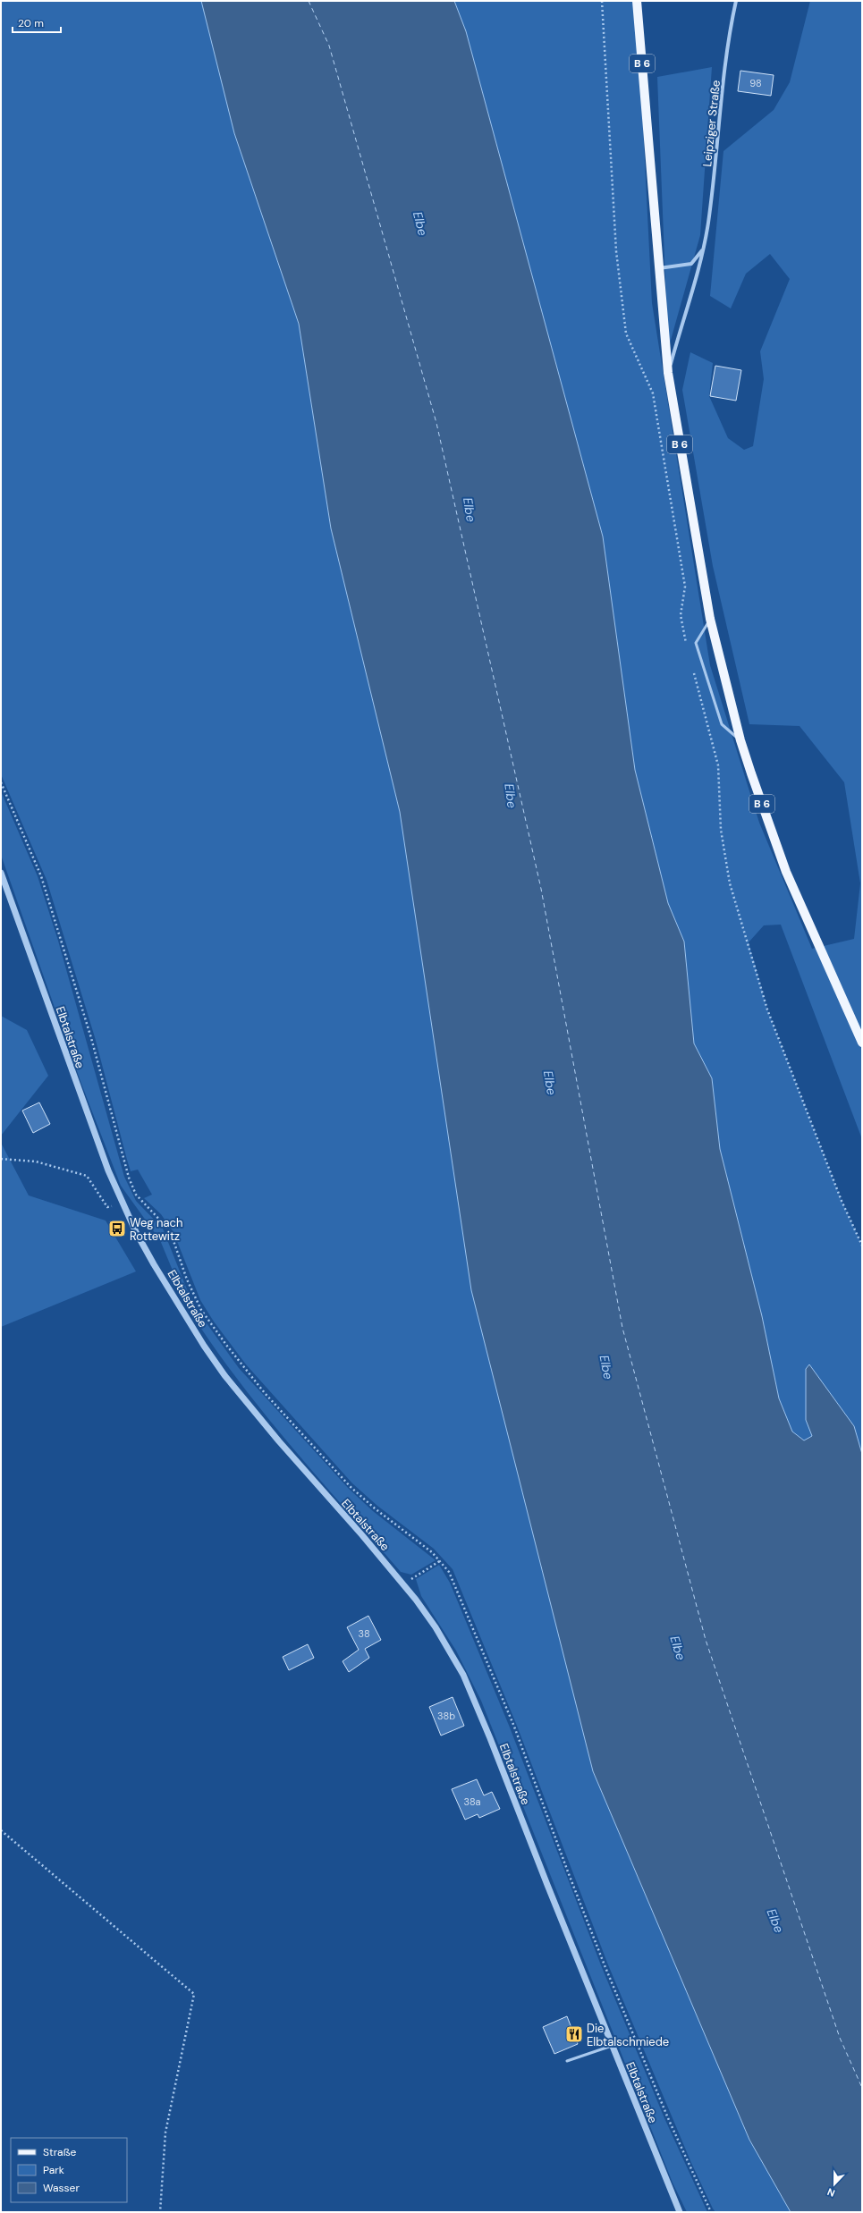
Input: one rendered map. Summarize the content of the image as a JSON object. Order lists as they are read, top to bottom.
{
  "streets": {
    "main road": ["B 6"],
    "street": ["Leipziger Straße", "Elbtalstraße"]
  },
  "crossings": [
    ["B 6", "Leipziger Straße"]
  ],
  "water": ["Elbe"],
  "places": {
    "bus stop": ["Weg nach Rottewitz"],
    "restaurant": ["Die Elbtalschmiede"]
  },
  "house_numbers": [
    "98",
    "38",
    "38b",
    "38a"
  ],
  "legend": ["Straße", "Park", "Wasser"],
  "scale_bar": "20 m",
  "north": "bottom"
}
